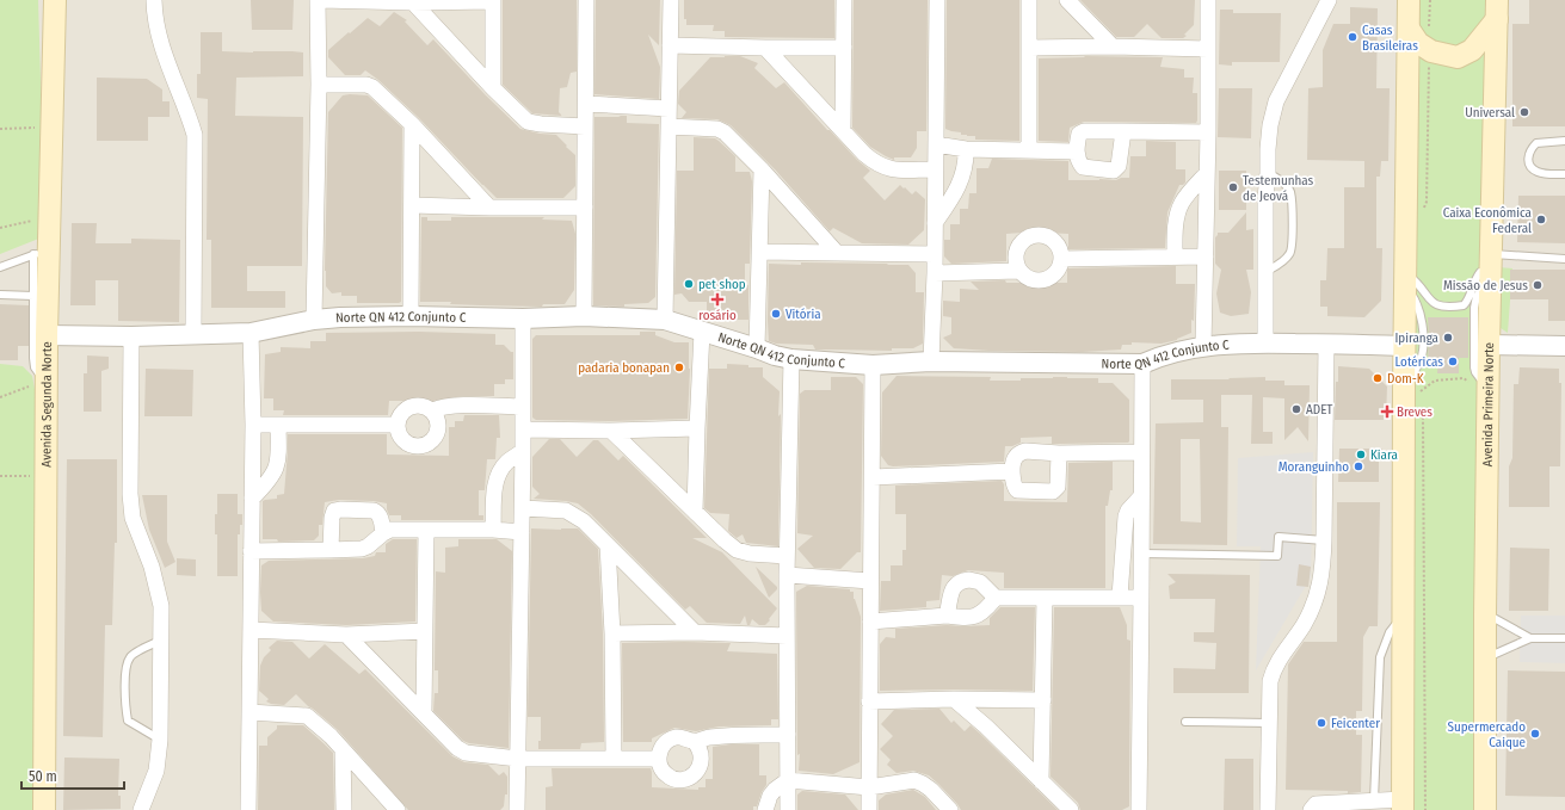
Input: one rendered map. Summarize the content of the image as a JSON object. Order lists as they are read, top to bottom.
{
  "streets": {
    "main road": ["Avenida Segunda Norte", "Avenida Primeira Norte"],
    "street": ["Norte QN 412 Conjunto C"]
  },
  "crossings": [
    ["Norte QN 412 Conjunto C", "Avenida Segunda Norte"]
  ],
  "places": {
    "other": [
      "Casas Brasileiras",
      "Universal",
      "Testemunhas de Jeová",
      "Caixa Econômica Federal",
      "pet shop",
      "Missão de Jesus",
      "Vitória",
      "Ipiranga",
      "Lotéricas",
      "padaria bonapan",
      "Dom-K",
      "ADET",
      "Kiara",
      "Moranguinho",
      "Feicenter",
      "Supermercado Caique"
    ],
    "health": ["rosário", "Breves"]
  },
  "scale_bar": "50 m"
}
